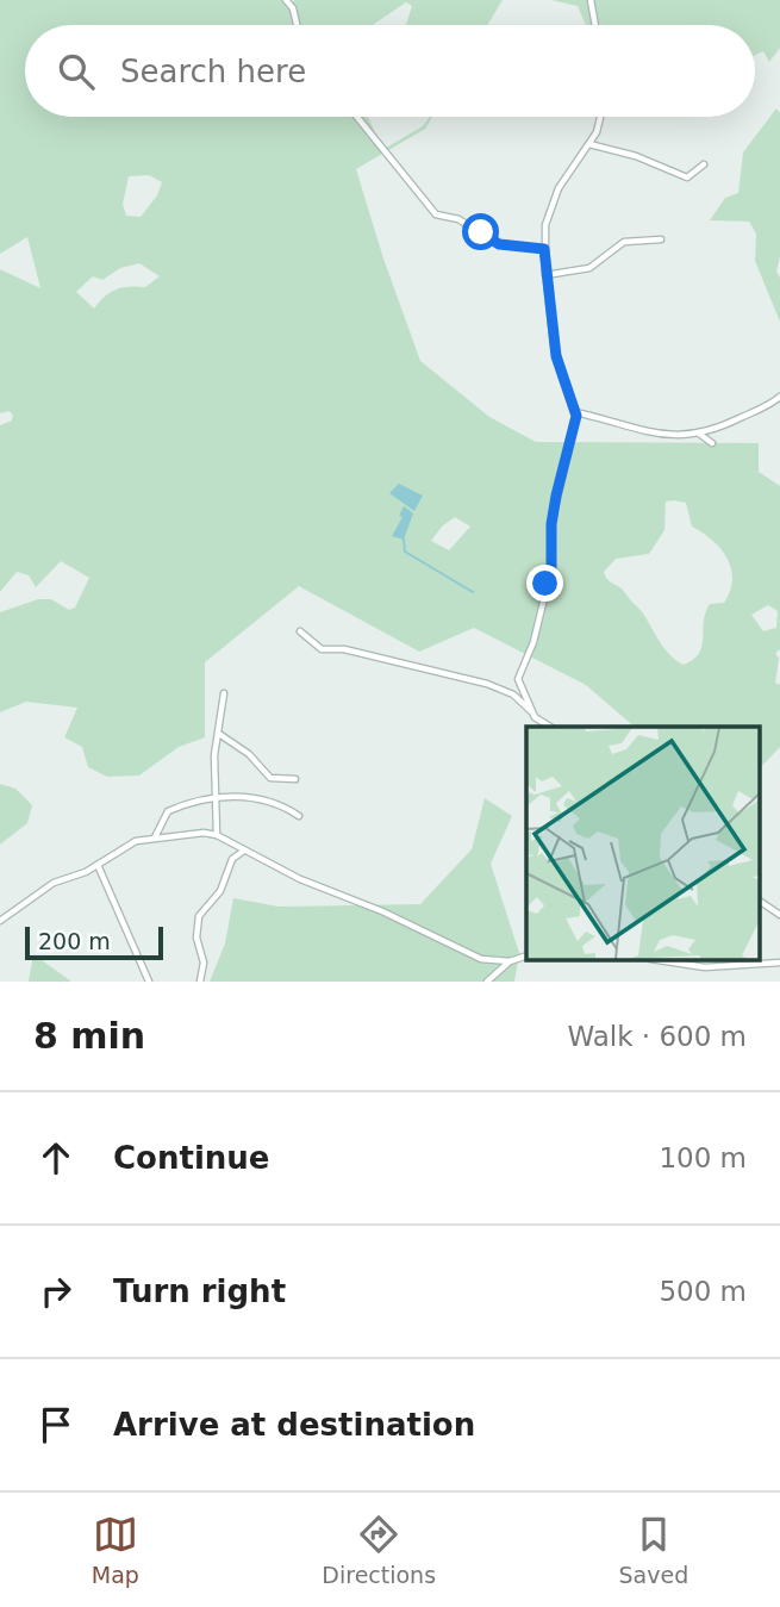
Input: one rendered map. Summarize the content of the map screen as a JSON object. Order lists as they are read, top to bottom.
{
  "scale_bar": "200 m",
  "page": {
    "search": "Search here",
    "scale": "200 m",
    "heading": ["8 min", "Walk · 600 m"],
    "list": [
      ["Continue", "100 m"],
      ["Turn right", "500 m"],
      "Arrive at destination"
    ],
    "nav": ["Map", "Directions", "Saved"]
  }
}
